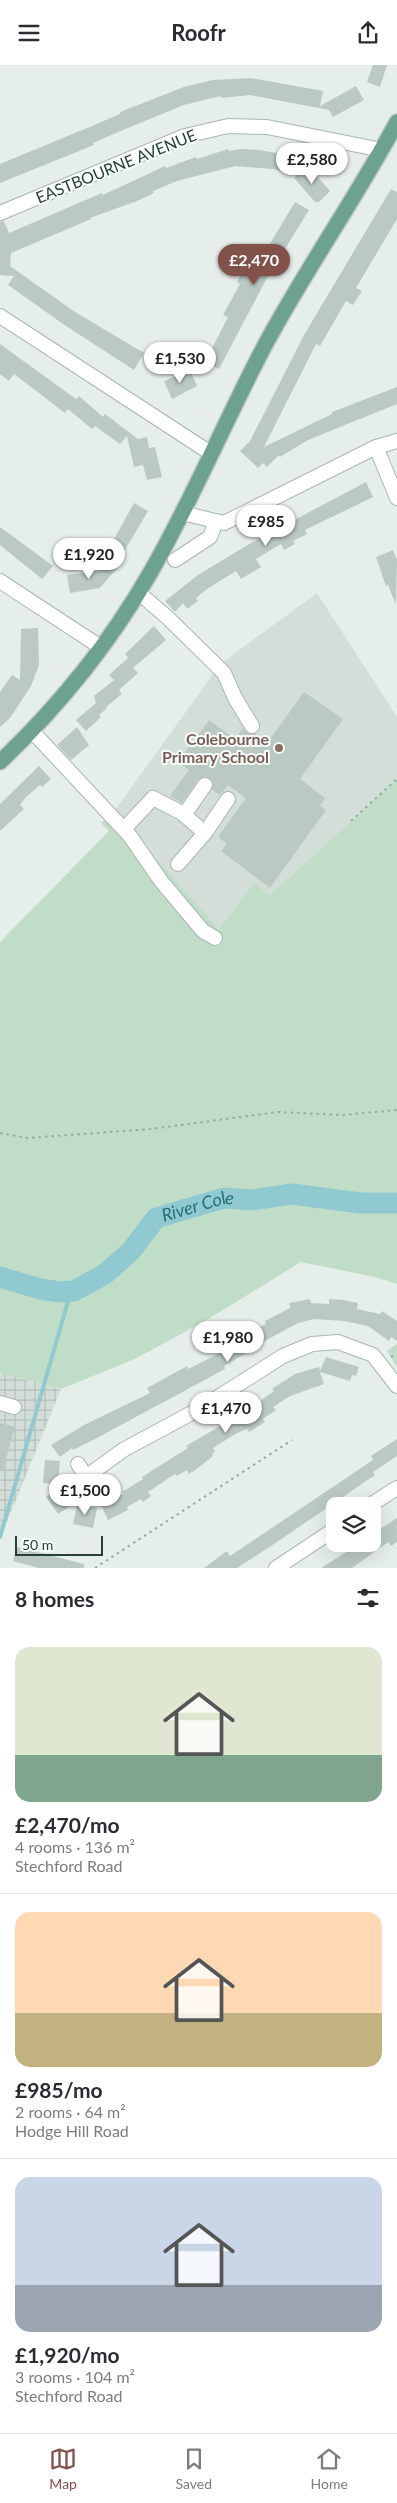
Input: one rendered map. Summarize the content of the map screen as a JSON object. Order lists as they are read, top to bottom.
{
  "streets": {
    "street": ["EASTBOURNE AVENUE"]
  },
  "water": ["River Cole"],
  "places": ["Colebourne Primary School"],
  "scale_bar": "50 m",
  "page": {
    "header": "Roofr",
    "price": [
      "£2,580",
      "£2,470",
      "£1,530",
      "£985",
      "£1,920",
      "£1,980",
      "£1,470",
      "£1,500"
    ],
    "scale": "50 m",
    "heading": "8 homes",
    "list": [
      {
        "name": "£2,470/mo",
        "note": "4 rooms · 136 m² · Stechford Road"
      },
      {
        "name": "£985/mo",
        "note": "2 rooms · 64 m² · Hodge Hill Road"
      },
      {
        "name": "£1,920/mo",
        "note": "3 rooms · 104 m² · Stechford Road"
      }
    ],
    "tabs": ["Map", "Saved", "Home"]
  }
}
